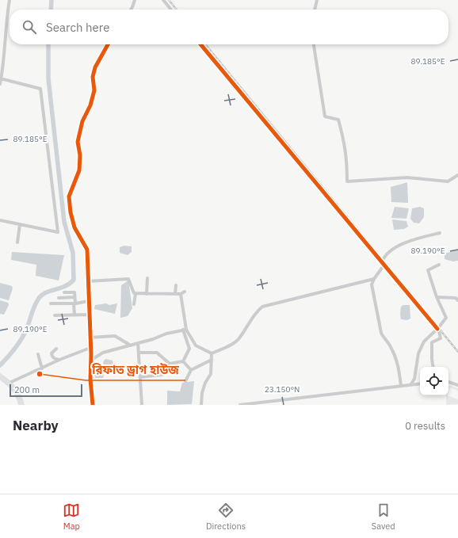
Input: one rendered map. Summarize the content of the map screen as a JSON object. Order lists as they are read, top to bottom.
{
  "places": ["রিফাত ড্রাগ হাউজ"],
  "scale_bar": "200 m",
  "page": {
    "search": "Search here",
    "scale": "200 m",
    "heading": ["Nearby", "0 results"],
    "nav": ["Map", "Directions", "Saved"]
  },
  "coordinates": ["89.185°E", "89.190°E", "23.150°N"]
}
